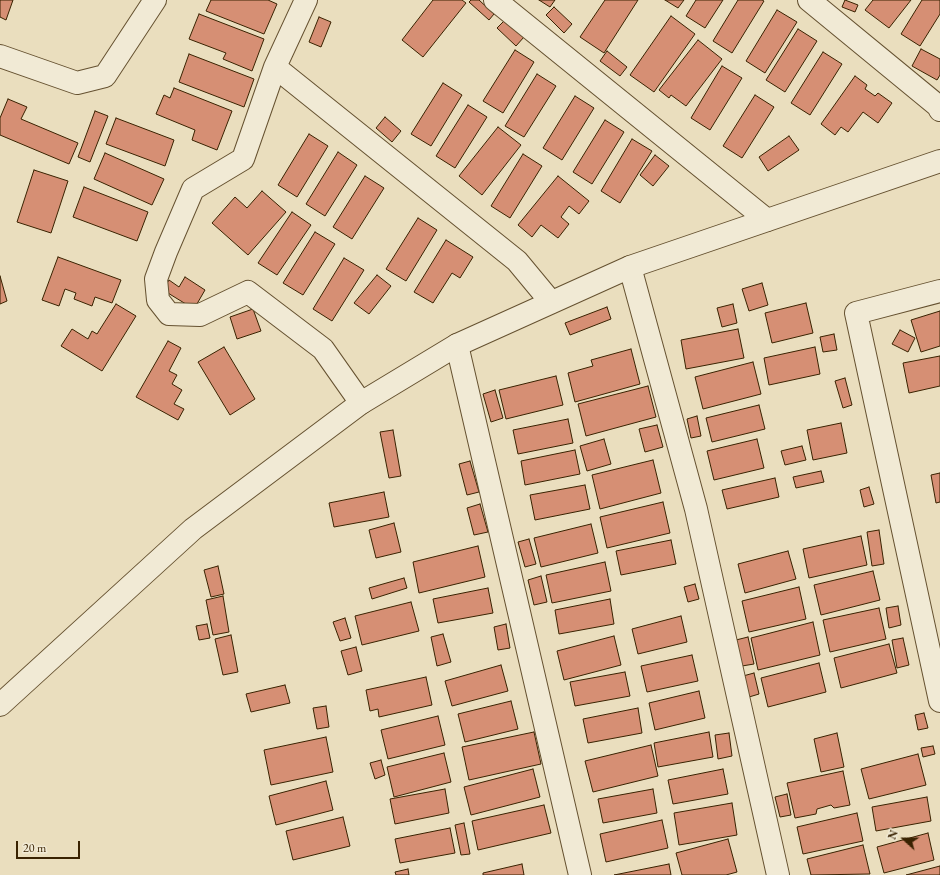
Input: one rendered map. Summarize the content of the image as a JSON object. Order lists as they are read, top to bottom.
{
  "scale_bar": "20 m",
  "north": "left"
}
